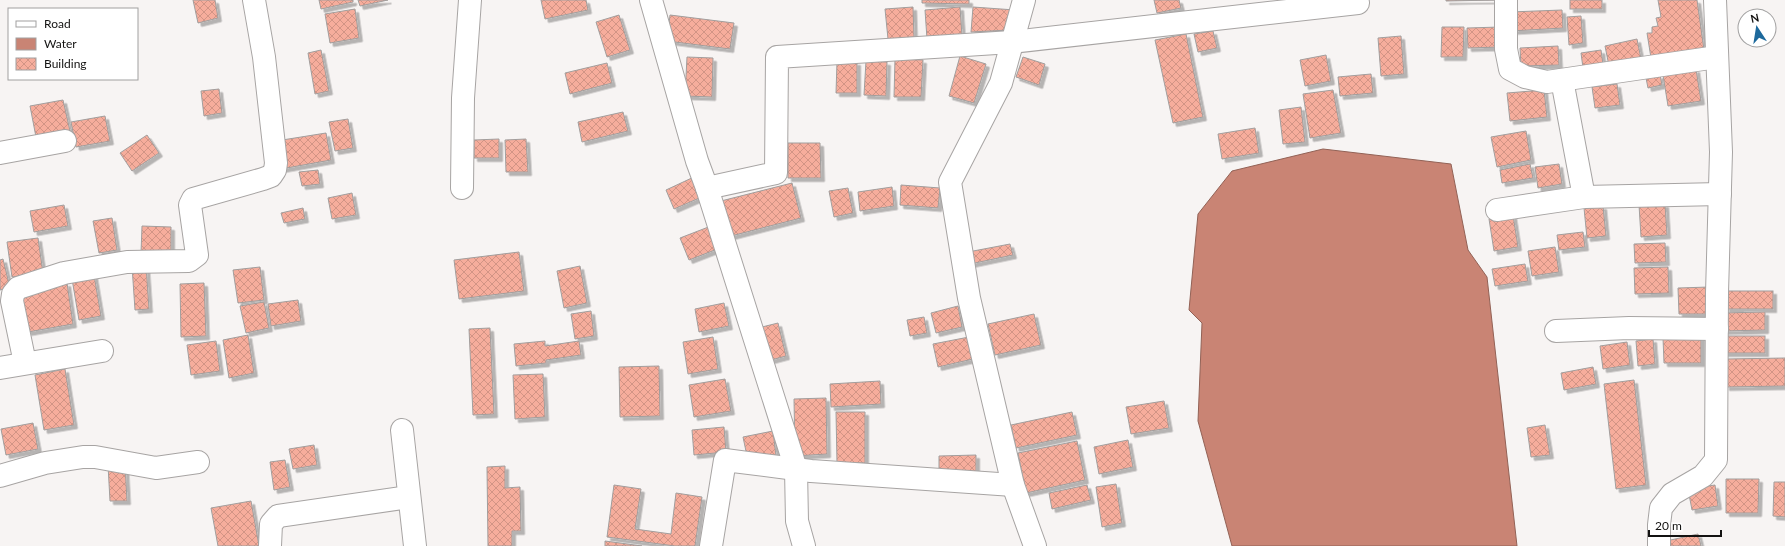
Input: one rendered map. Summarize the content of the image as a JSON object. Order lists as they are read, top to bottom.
{
  "legend": ["Road", "Water", "Building"],
  "scale_bar": "20 m",
  "north": "top"
}
